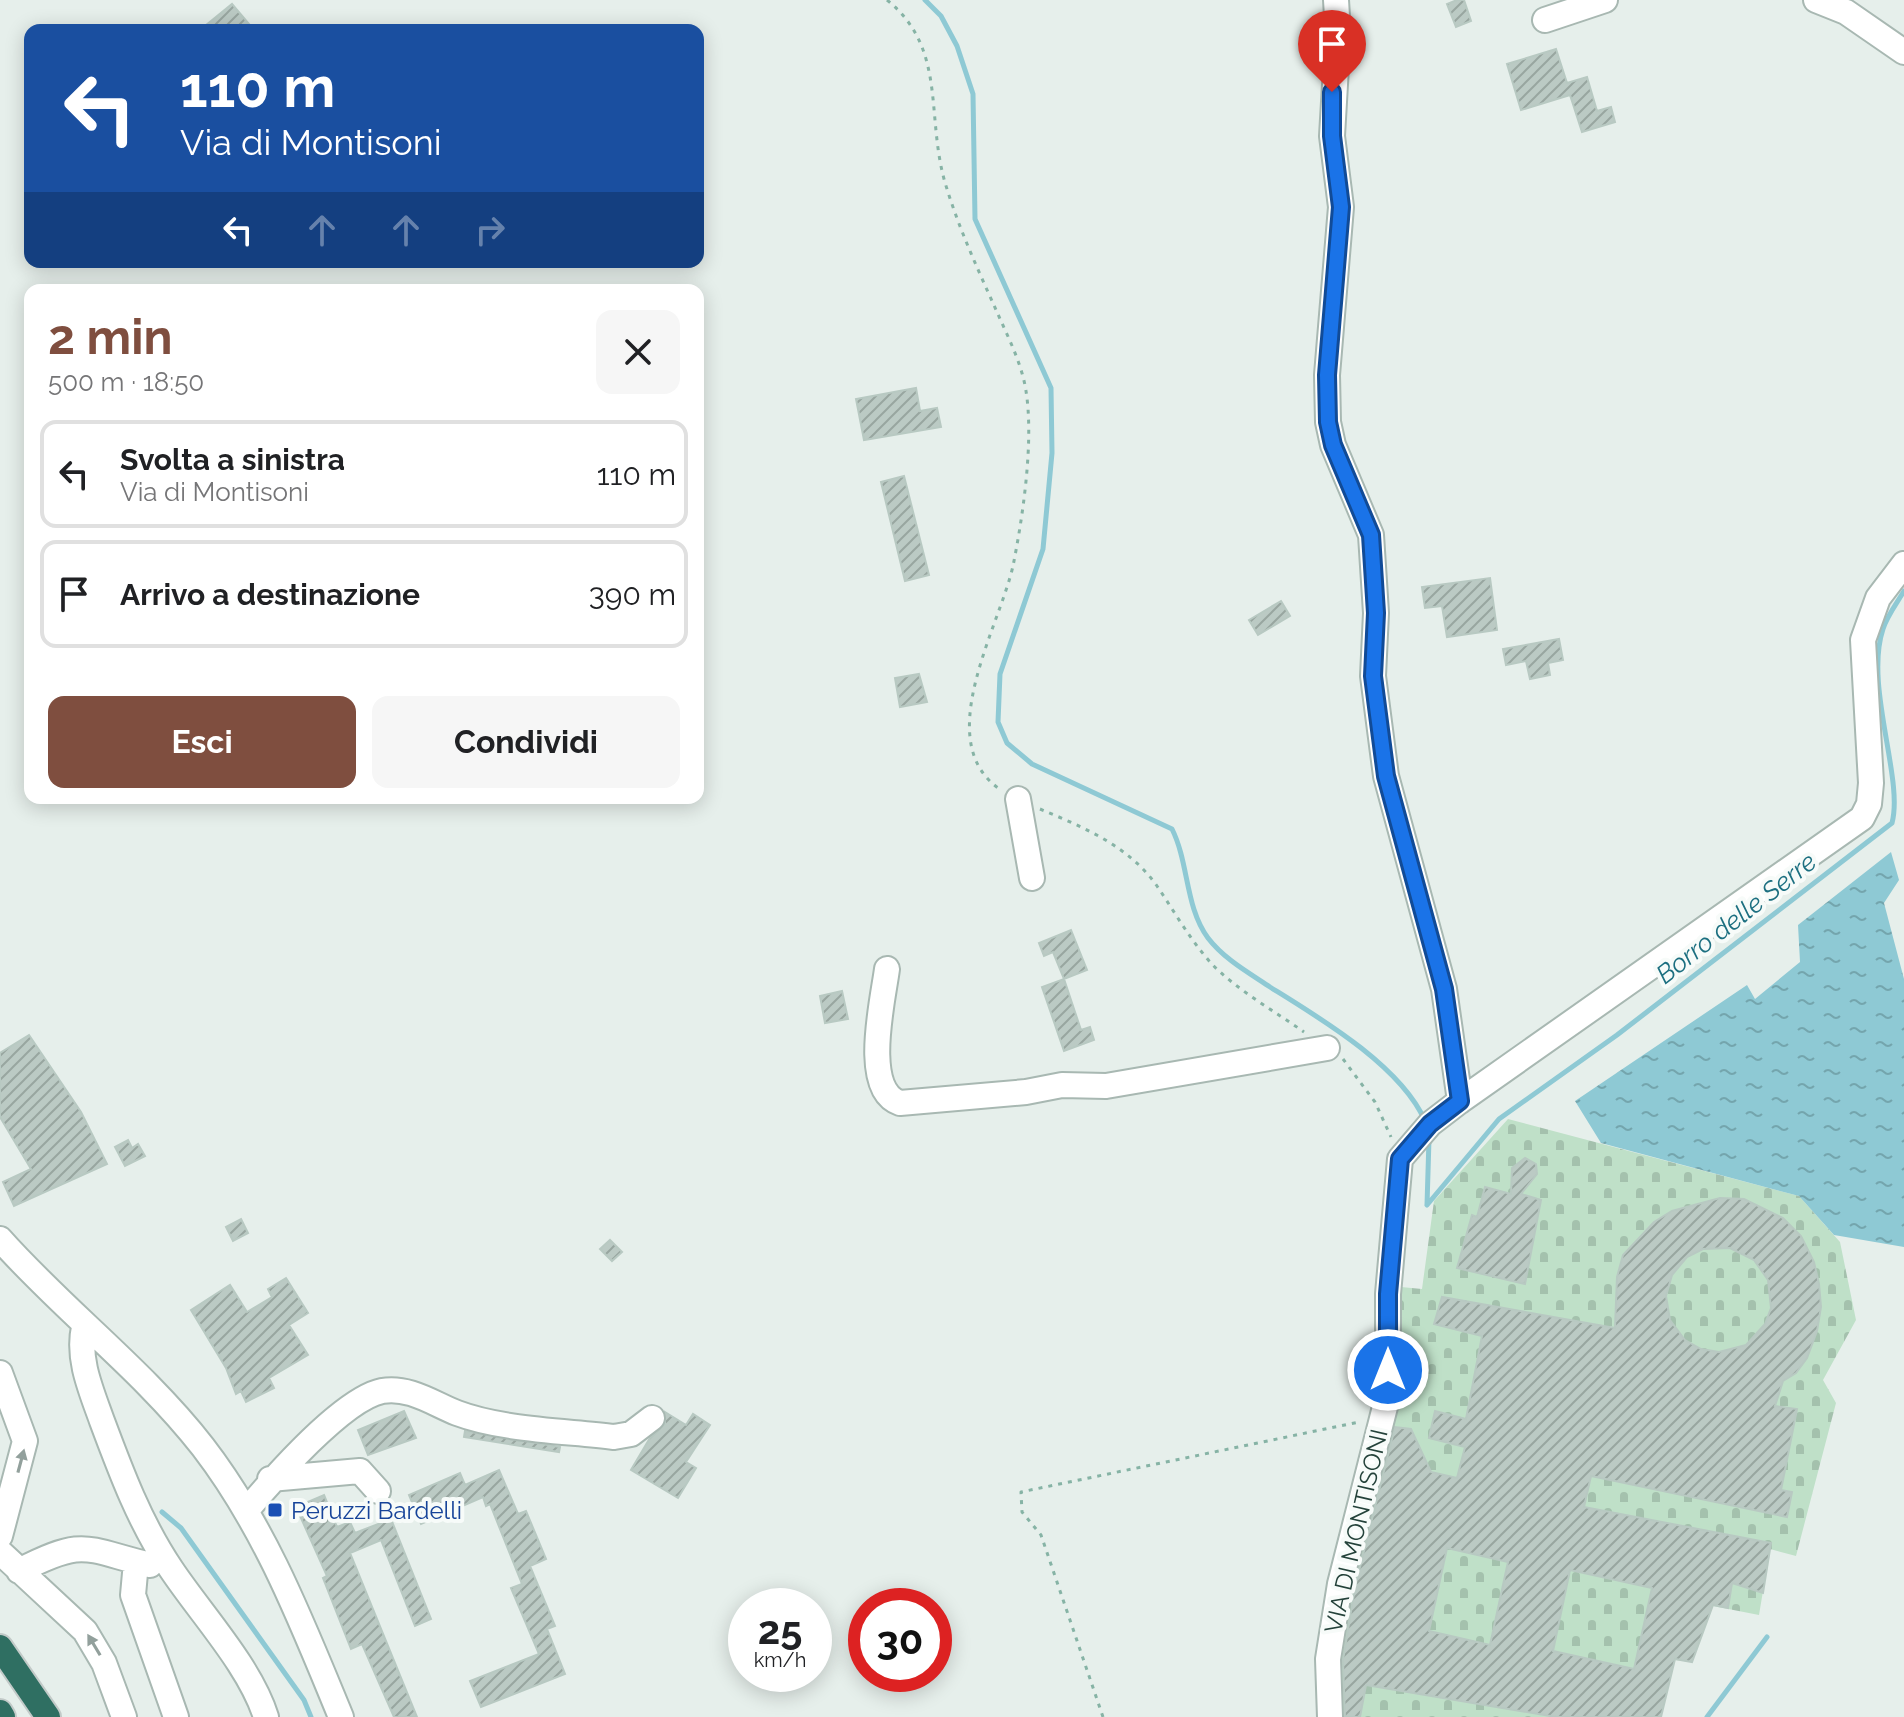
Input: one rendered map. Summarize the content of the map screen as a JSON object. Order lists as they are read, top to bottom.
{
  "streets": {
    "street": ["VIA DI MONTISONI"]
  },
  "water": ["Borro delle Serre"],
  "places": {
    "transit": ["Peruzzi Bardelli"]
  },
  "page": {
    "turn": ["110 m", "Via di Montisoni"],
    "heading": ["2 min", "500 m · 18:50"],
    "list": [
      {
        "name": "Svolta a sinistra",
        "note": "Via di Montisoni",
        "value": "110 m"
      },
      {
        "name": "Arrivo a destinazione",
        "value": "390 m"
      }
    ],
    "buttons": ["Esci", "Condividi"],
    "speed": "25 km/h",
    "limit": "30"
  }
}
